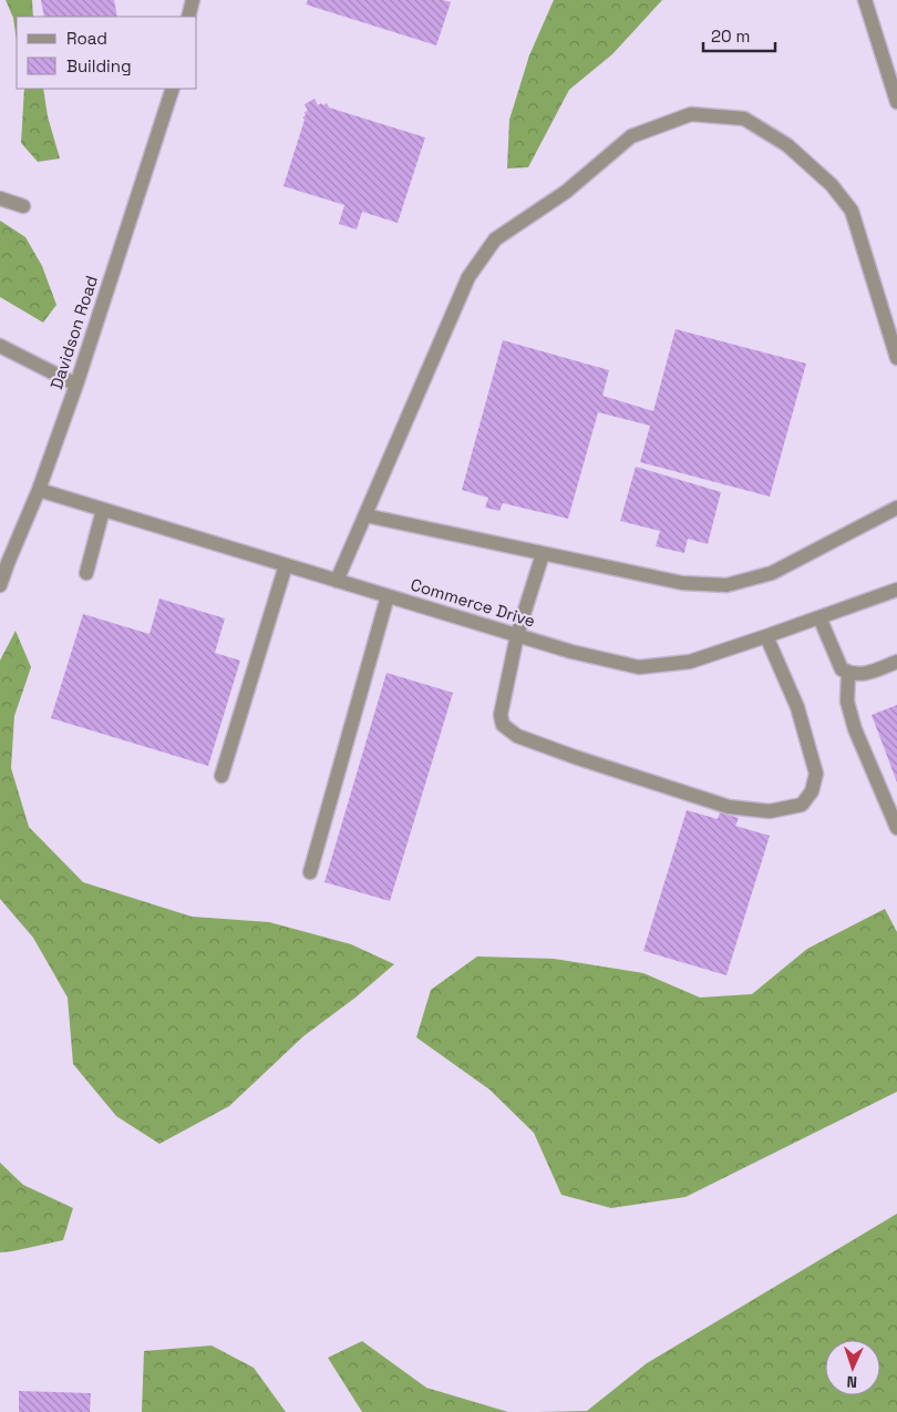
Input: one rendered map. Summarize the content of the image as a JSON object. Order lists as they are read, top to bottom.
{
  "streets": {
    "street": ["Davidson Road", "Commerce Drive"]
  },
  "crossings": [
    ["Davidson Road", "Commerce Drive"]
  ],
  "legend": ["Road", "Building"],
  "scale_bar": "20 m",
  "north": "bottom"
}
